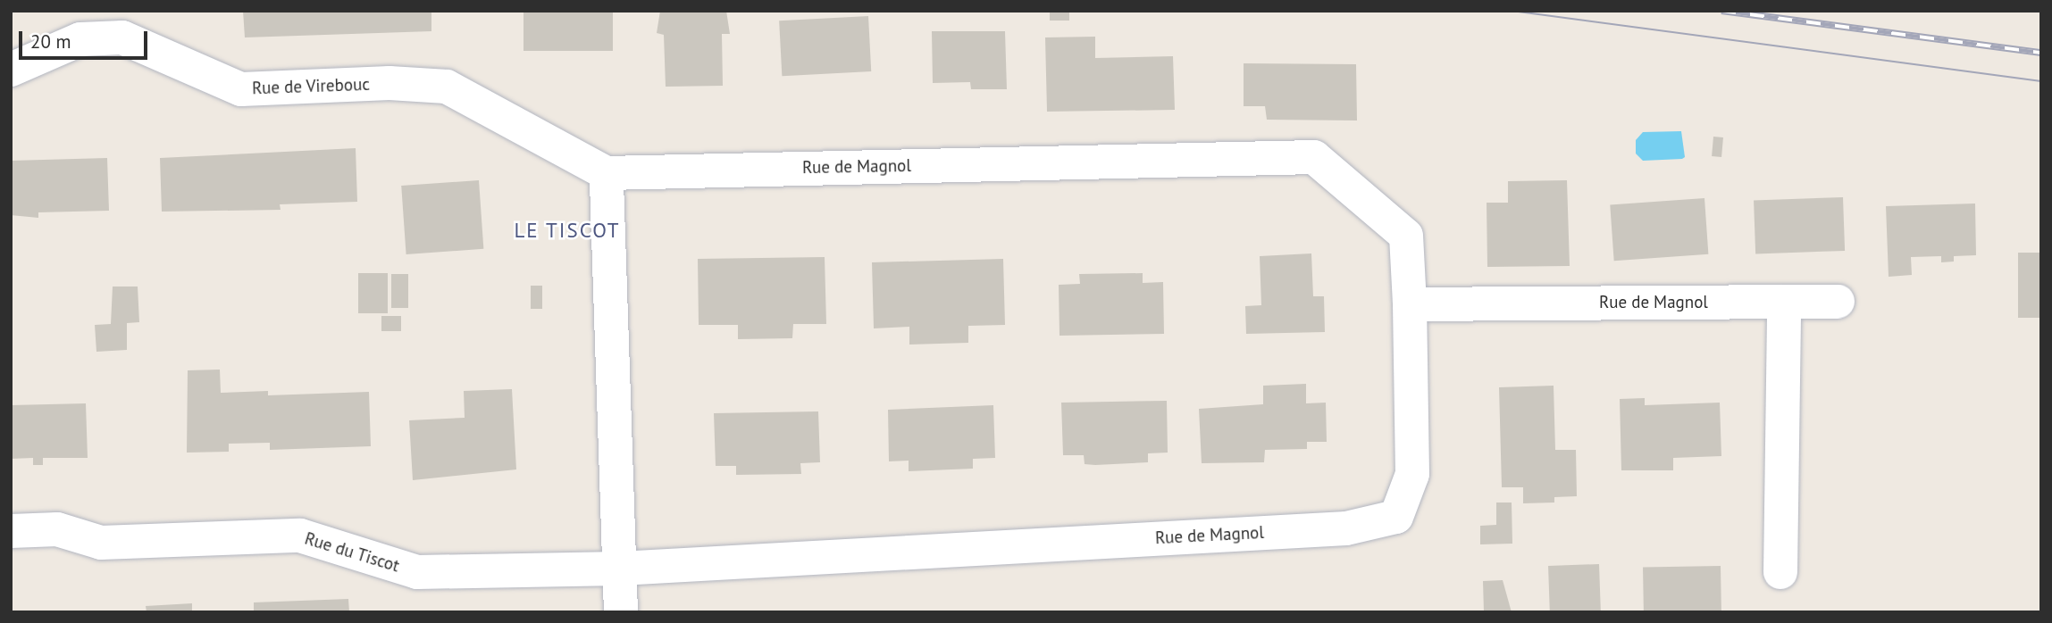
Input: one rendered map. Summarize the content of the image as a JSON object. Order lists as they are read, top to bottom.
{
  "streets": {
    "street": ["Rue de Virebouc", "Rue de Magnol", "Rue du Tiscot"]
  },
  "crossings": [
    ["Rue de Virebouc", "Rue de Magnol"],
    ["Rue de Magnol", "Rue du Tiscot"]
  ],
  "districts": ["LE TISCOT"],
  "scale_bar": "20 m"
}
